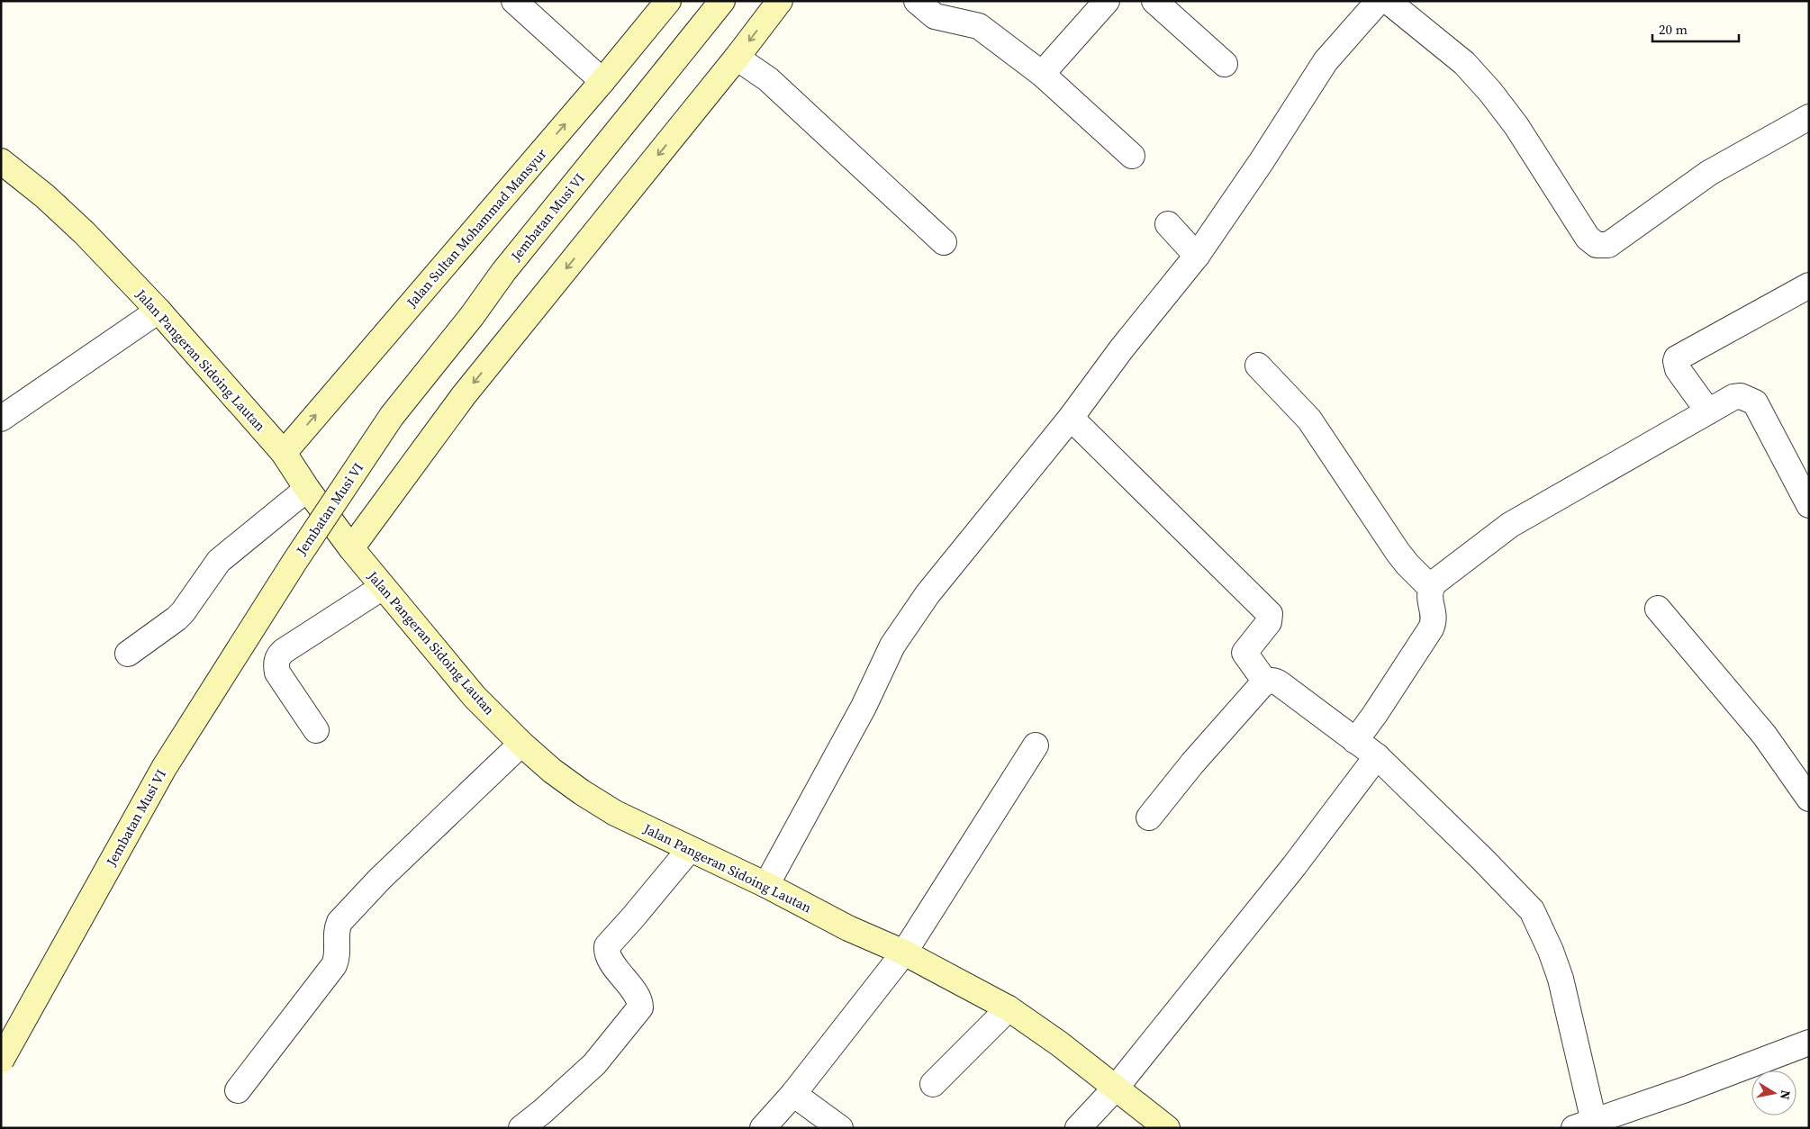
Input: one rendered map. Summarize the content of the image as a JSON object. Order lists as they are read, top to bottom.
{
  "streets": {
    "street": ["Jembatan Musi VI", "Jalan Sultan Mohammad Mansyur", "Jalan Pangeran Sidoing Lautan"]
  },
  "crossings": [
    ["Jalan Sultan Mohammad Mansyur", "Jalan Pangeran Sidoing Lautan"]
  ],
  "scale_bar": "20 m",
  "north": "right"
}
